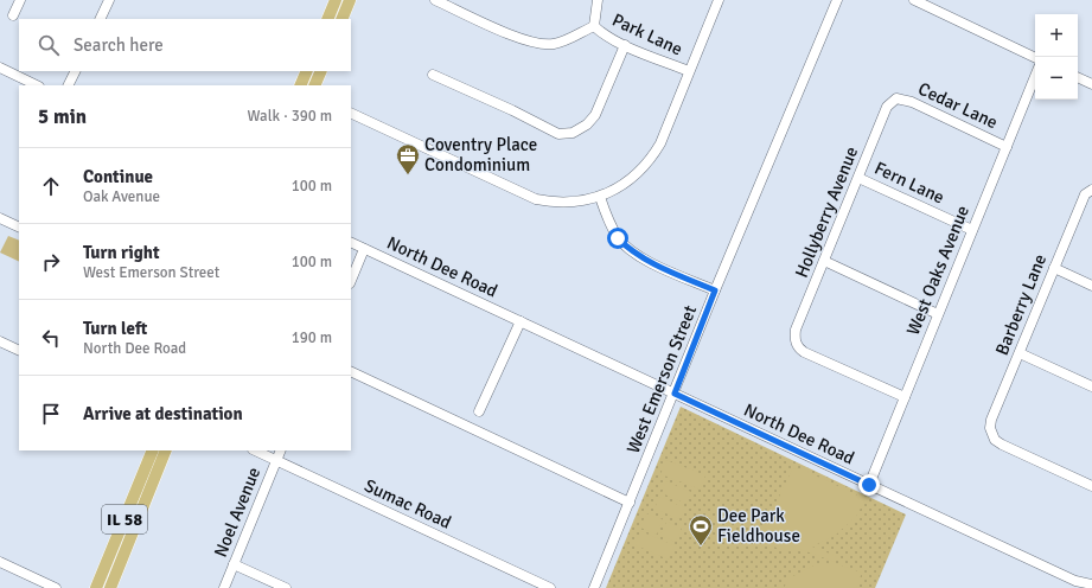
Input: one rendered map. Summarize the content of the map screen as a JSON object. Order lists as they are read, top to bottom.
{
  "streets": {
    "main road": ["IL 58"],
    "street": [
      "Park Lane",
      "Cedar Lane",
      "Fern Lane",
      "Hollyberry Avenue",
      "North Dee Road",
      "West Oaks Avenue",
      "Barberry Lane",
      "West Emerson Street",
      "Sumac Road",
      "Noel Avenue"
    ]
  },
  "crossings": [
    ["Cedar Lane", "Hollyberry Avenue"],
    ["Cedar Lane", "West Oaks Avenue"],
    ["Fern Lane", "Hollyberry Avenue"],
    ["Fern Lane", "West Oaks Avenue"],
    ["Hollyberry Avenue", "West Oaks Avenue"],
    ["North Dee Road", "West Oaks Avenue"],
    ["North Dee Road", "West Emerson Street"],
    ["Sumac Road", "Noel Avenue"]
  ],
  "places": {
    "office": ["Coventry Place Condominium"],
    "sports": ["Dee Park Fieldhouse"]
  },
  "page": {
    "map_buttons": ["+", "−"],
    "search": "Search here",
    "heading": ["5 min", "Walk · 390 m"],
    "list": [
      ["Continue", "Oak Avenue", "100 m"],
      ["Turn right", "West Emerson Street", "100 m"],
      ["Turn left", "North Dee Road", "190 m"],
      "Arrive at destination"
    ]
  }
}
